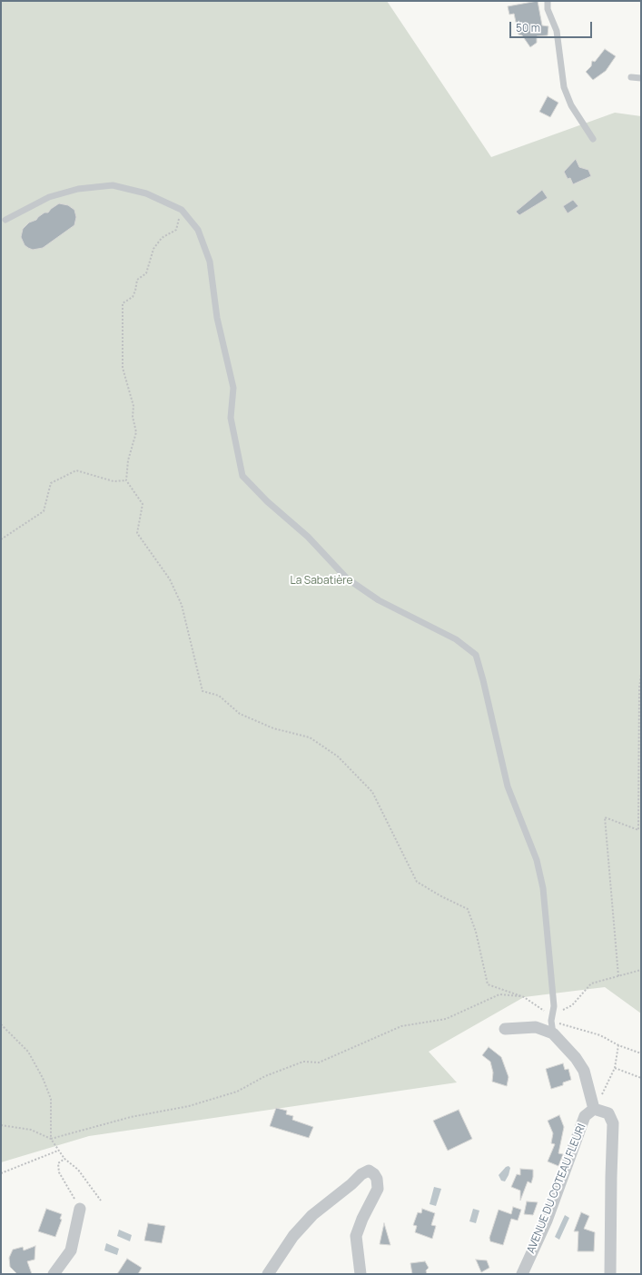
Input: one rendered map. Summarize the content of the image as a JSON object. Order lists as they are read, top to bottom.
{
  "streets": {
    "street": ["AVENUE DU COTEAU FLEURI"]
  },
  "parks": ["La Sabatière"],
  "scale_bar": "50 m"
}
